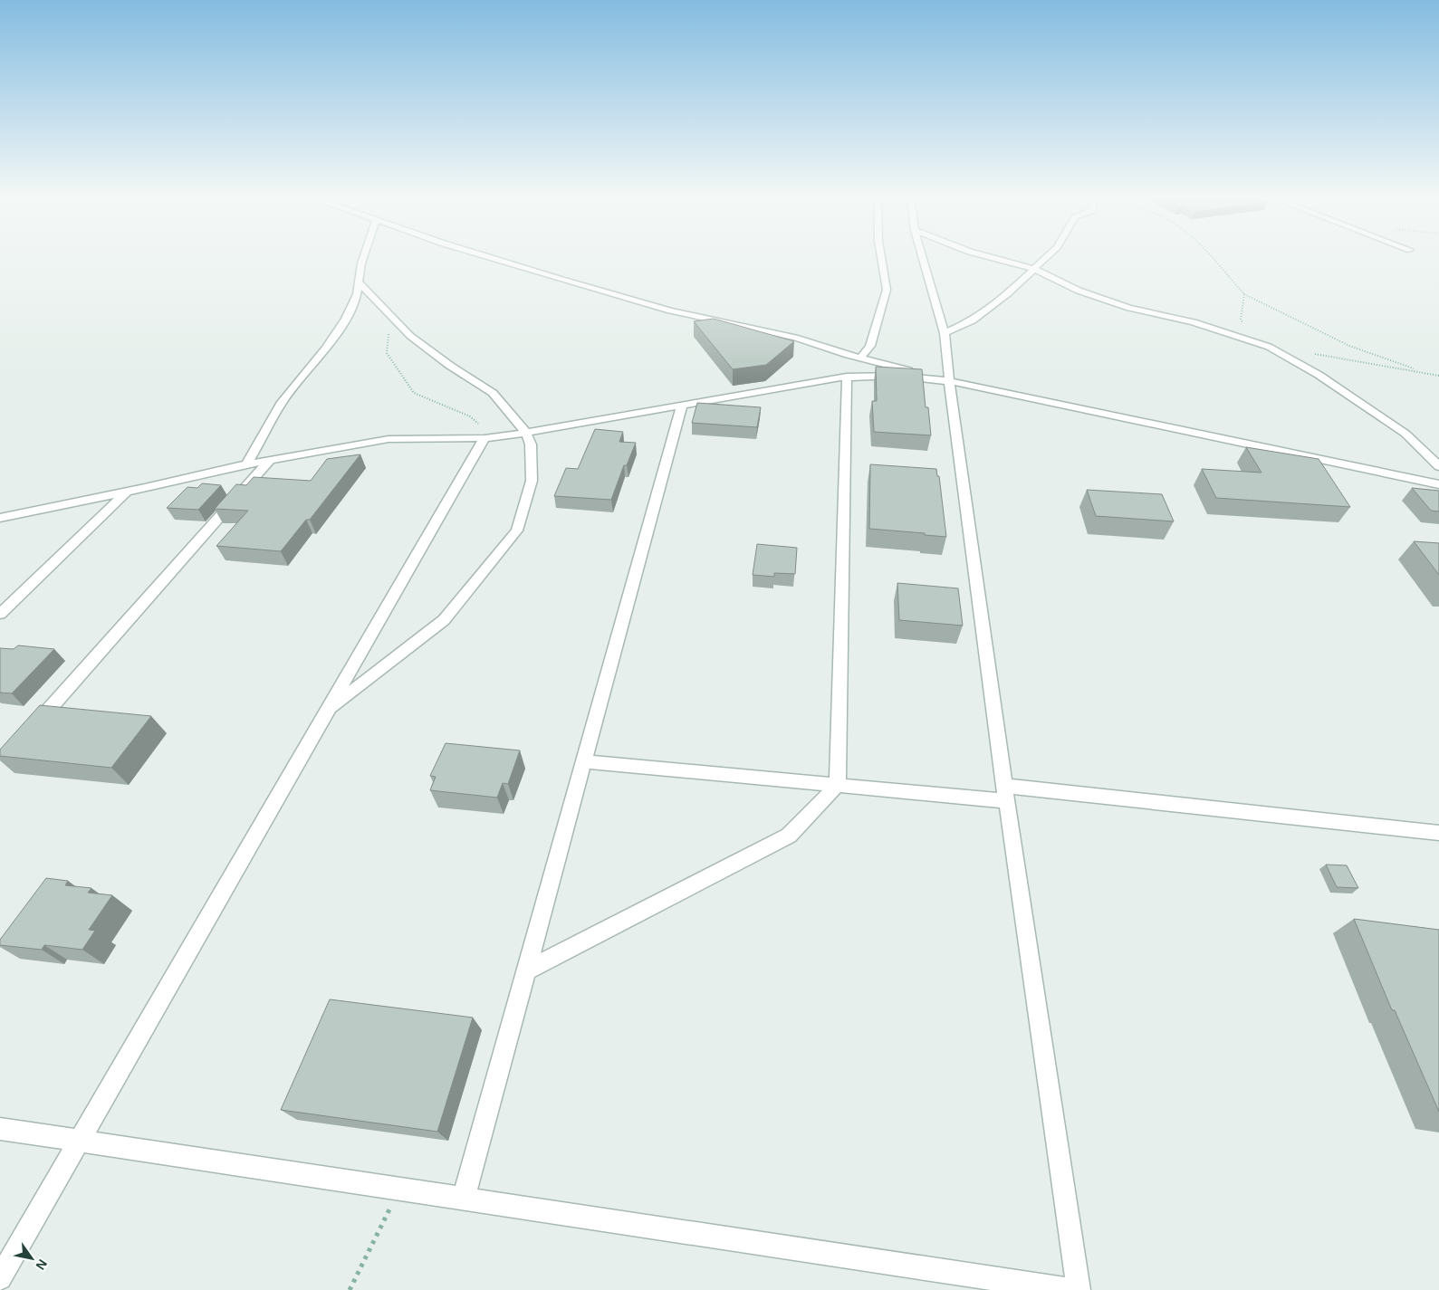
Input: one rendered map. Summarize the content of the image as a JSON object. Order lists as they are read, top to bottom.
{
  "north": "bottom right"
}
